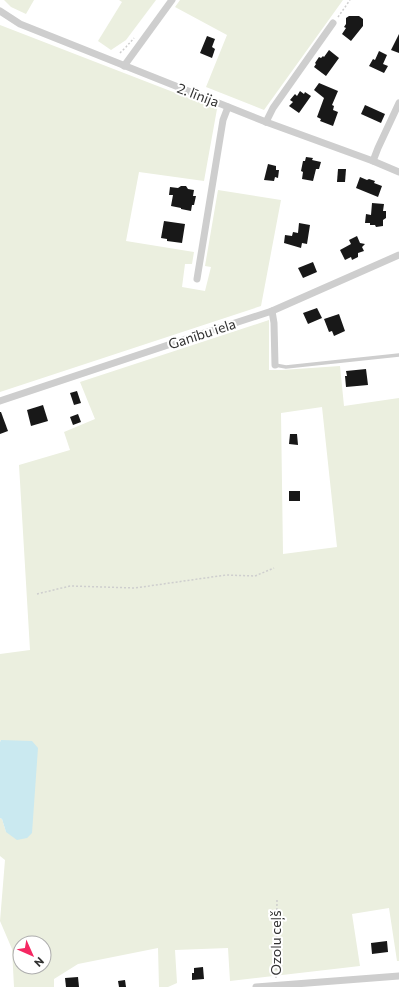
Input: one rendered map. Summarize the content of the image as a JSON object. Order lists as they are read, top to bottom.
{
  "streets": {
    "street": ["2. līnija", "Ganību iela"],
    "path": ["Ozolu ceļš"]
  },
  "north": "bottom right"
}
